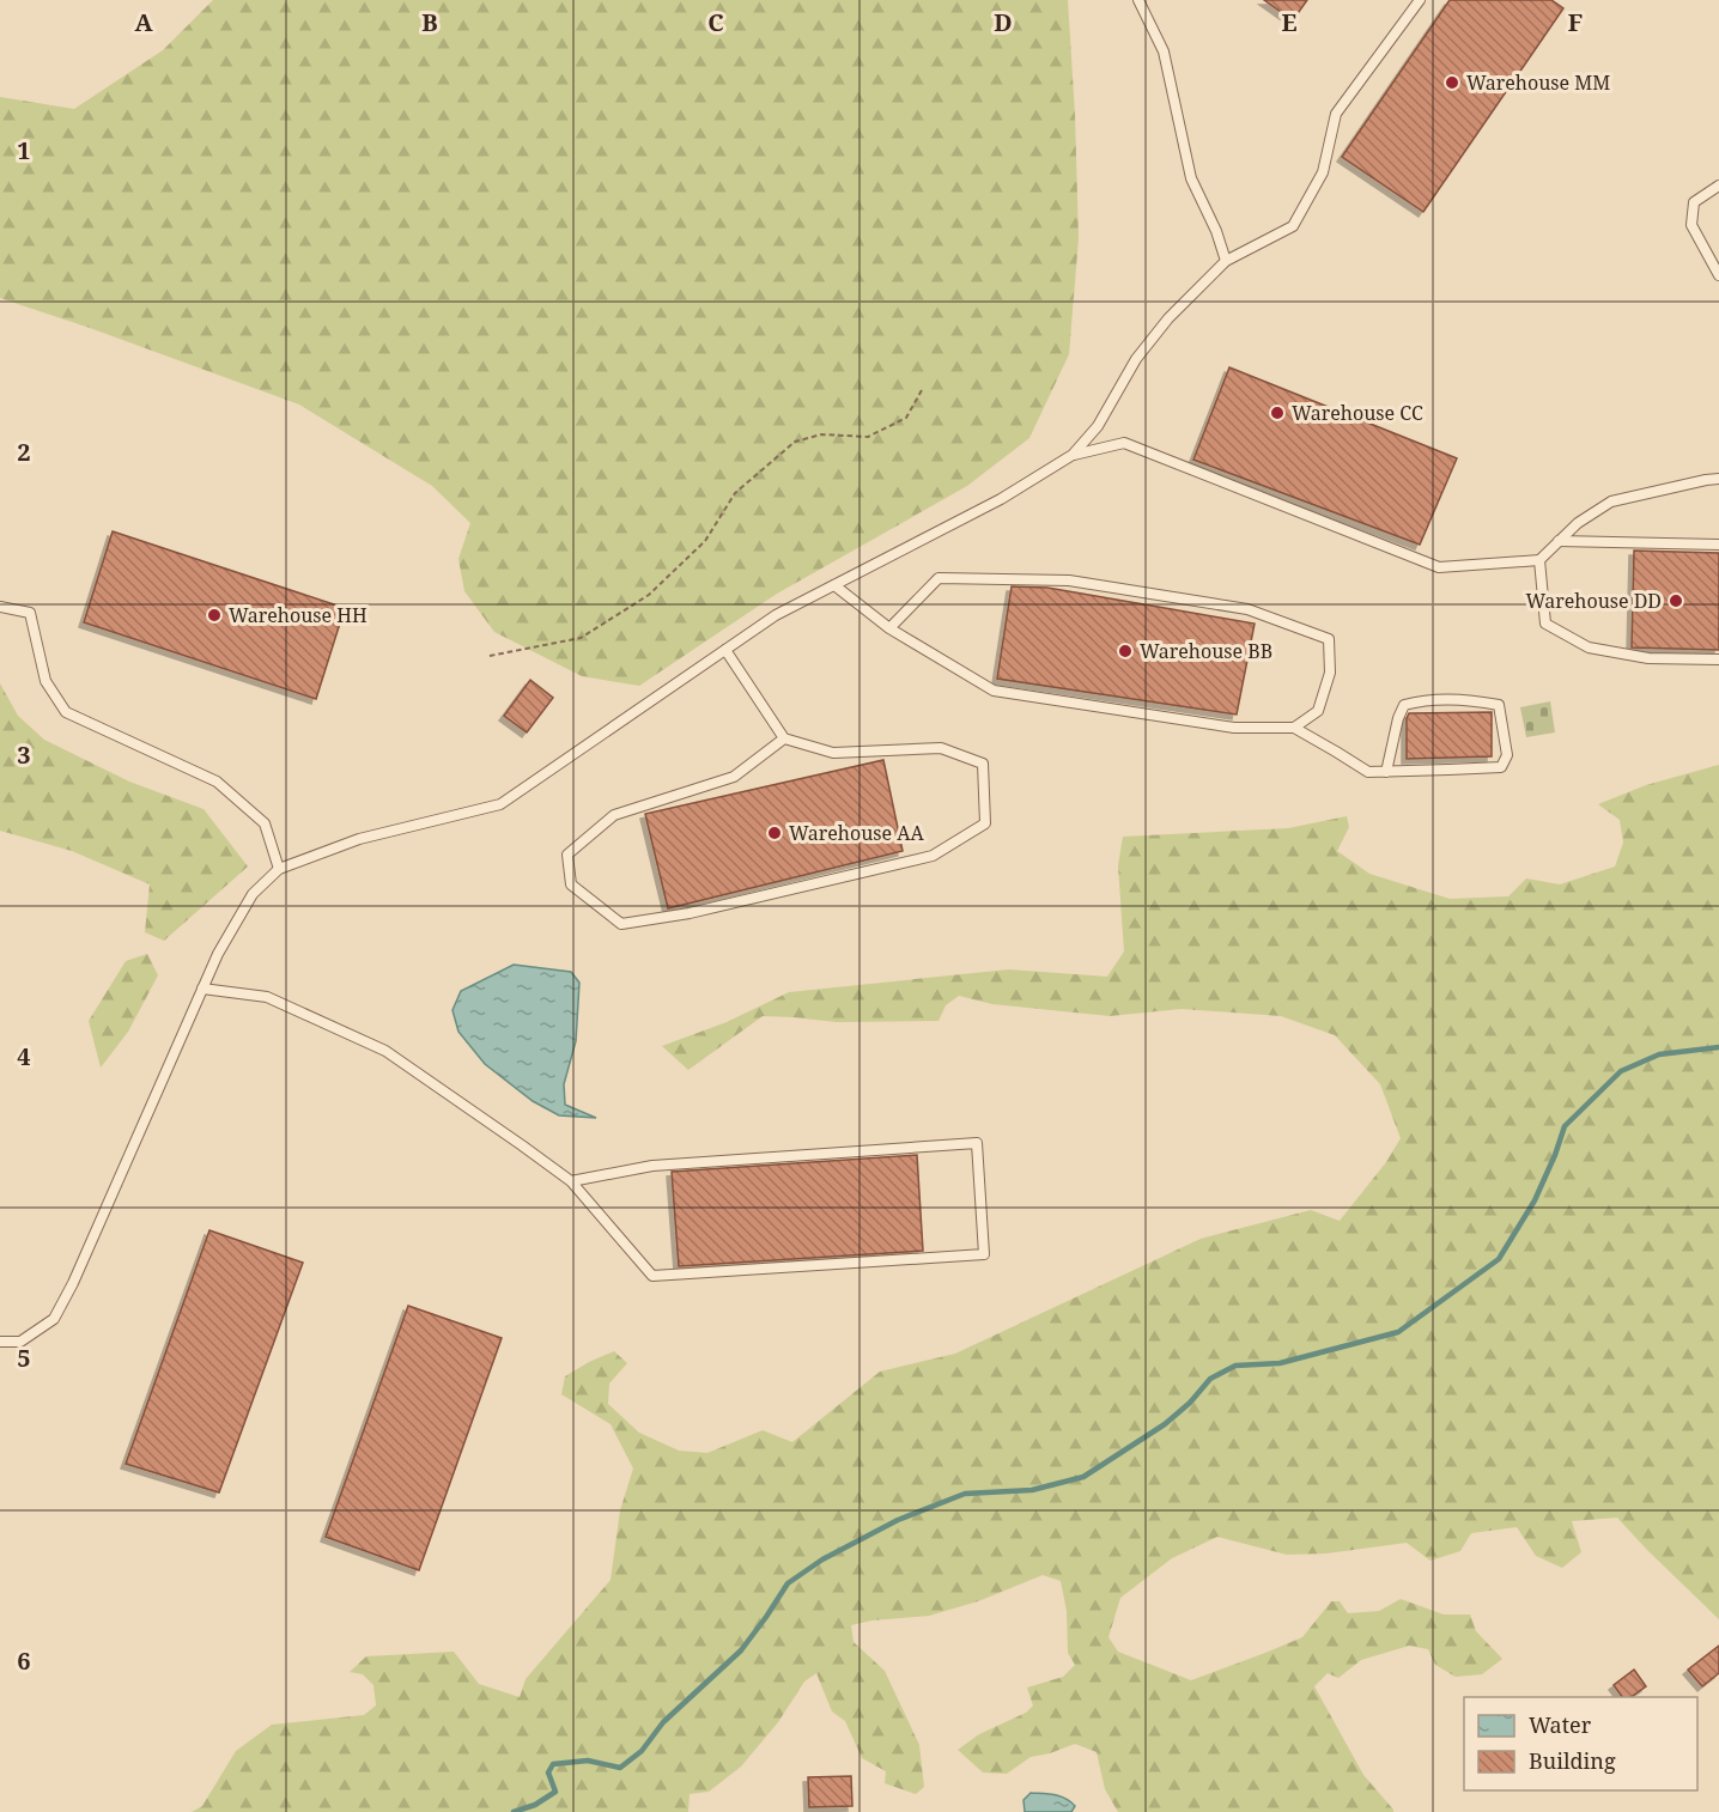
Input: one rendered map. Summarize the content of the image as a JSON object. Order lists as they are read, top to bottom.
{
  "places": [
    "Warehouse MM",
    "Warehouse CC",
    "Warehouse DD",
    "Warehouse HH",
    "Warehouse BB",
    "Warehouse AA"
  ],
  "legend": ["Water", "Building"],
  "grid": {
    "columns": [
      "A",
      "B",
      "C",
      "D",
      "E",
      "F"
    ],
    "rows": [
      "1",
      "2",
      "3",
      "4",
      "5",
      "6"
    ]
  }
}
